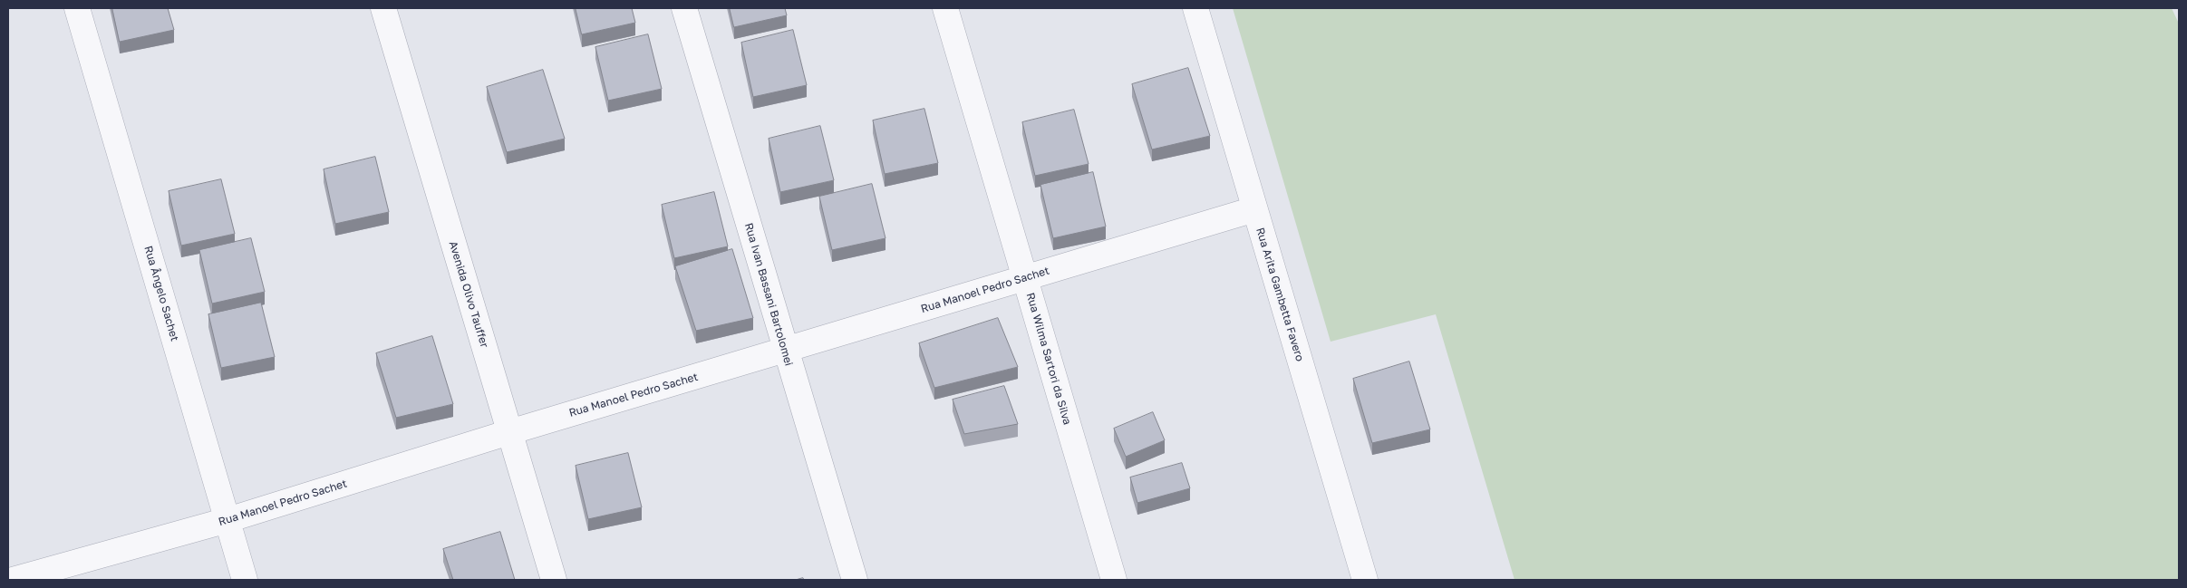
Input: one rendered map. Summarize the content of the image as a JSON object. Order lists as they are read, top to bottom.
{
  "streets": {
    "street": [
      "Rua Manoel Pedro Sachet",
      "Rua Ângelo Sachet",
      "Avenida Olivo Tauffer",
      "Rua Ivan Bassani Bartolomei",
      "Rua Arita Gambetta Favero",
      "Rua Wilma Sartori da Silva"
    ]
  },
  "crossings": [
    ["Rua Manoel Pedro Sachet", "Rua Ângelo Sachet"],
    ["Rua Manoel Pedro Sachet", "Avenida Olivo Tauffer"],
    ["Rua Manoel Pedro Sachet", "Rua Ivan Bassani Bartolomei"],
    ["Rua Manoel Pedro Sachet", "Rua Arita Gambetta Favero"],
    ["Rua Manoel Pedro Sachet", "Rua Wilma Sartori da Silva"]
  ]
}
